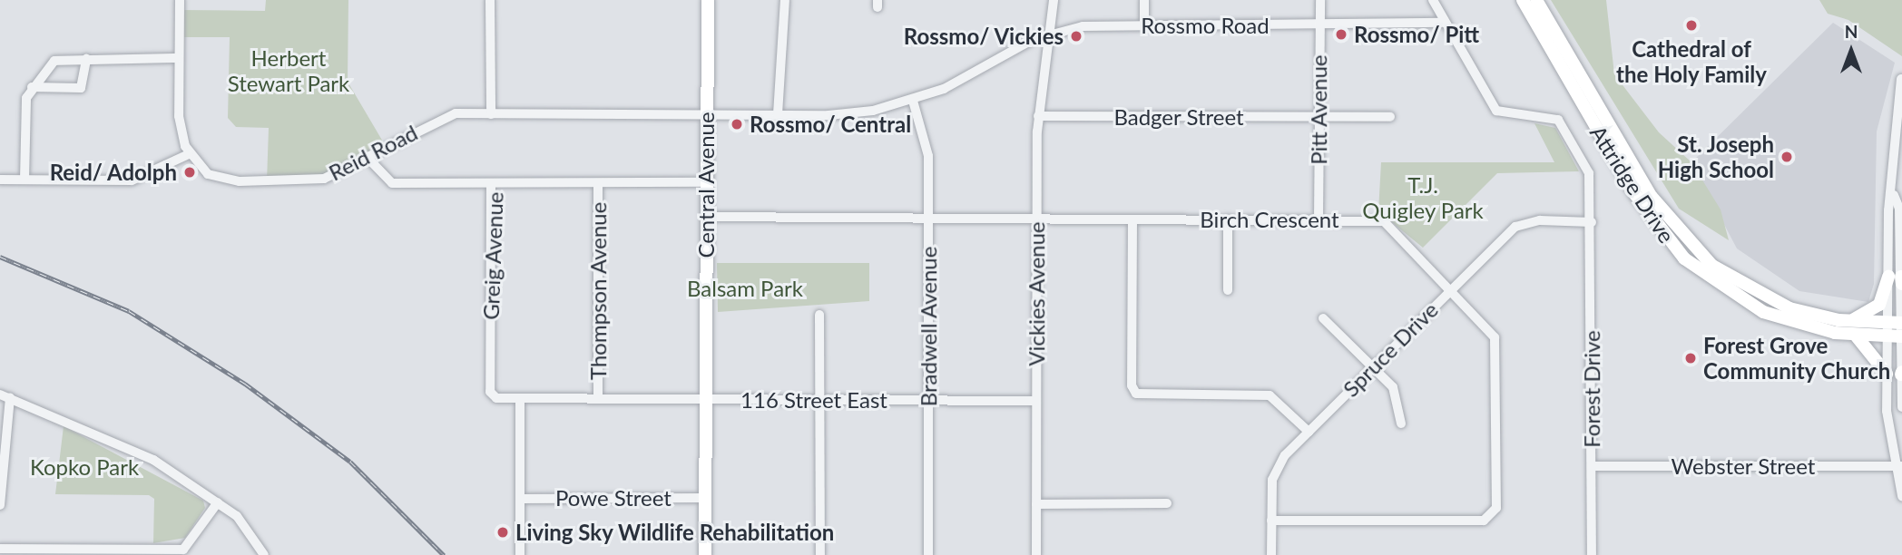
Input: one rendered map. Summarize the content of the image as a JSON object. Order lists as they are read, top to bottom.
{
  "streets": {
    "main road": ["Attridge Drive", "Central Avenue"],
    "street": [
      "Rossmo Road",
      "Pitt Avenue",
      "Badger Street",
      "Reid Road",
      "Birch Crescent",
      "Greig Avenue",
      "Thompson Avenue",
      "Vickies Avenue",
      "Bradwell Avenue",
      "Spruce Drive",
      "Forest Drive",
      "116 Street East",
      "Webster Street",
      "Powe Street"
    ]
  },
  "crossings": [
    ["Rossmo Road", "Pitt Avenue"],
    ["Rossmo Road", "Reid Road"],
    ["Rossmo Road", "Central Avenue"],
    ["Rossmo Road", "Vickies Avenue"],
    ["Rossmo Road", "Bradwell Avenue"],
    ["Pitt Avenue", "Badger Street"],
    ["Pitt Avenue", "Birch Crescent"],
    ["Badger Street", "Vickies Avenue"],
    ["Reid Road", "Central Avenue"],
    ["Central Avenue", "Birch Crescent"],
    ["Central Avenue", "Greig Avenue"],
    ["Central Avenue", "116 Street East"],
    ["Central Avenue", "Powe Street"],
    ["Birch Crescent", "Vickies Avenue"],
    ["Birch Crescent", "Bradwell Avenue"],
    ["Birch Crescent", "Spruce Drive"],
    ["Greig Avenue", "Thompson Avenue"],
    ["Greig Avenue", "116 Street East"],
    ["Thompson Avenue", "116 Street East"],
    ["Vickies Avenue", "116 Street East"],
    ["Bradwell Avenue", "116 Street East"],
    ["Spruce Drive", "Forest Drive"],
    ["Forest Drive", "Webster Street"]
  ],
  "parks": [
    "Herbert Stewart Park",
    "T.J. Quigley Park",
    "Balsam Park",
    "Kopko Park"
  ],
  "places": [
    "Cathedral of the Holy Family",
    "Rossmo/ Pitt",
    "Rossmo/ Vickies",
    "Rossmo/ Central",
    "St. Joseph High School",
    "Reid/ Adolph",
    "Forest Grove Community Church",
    "Living Sky Wildlife Rehabilitation"
  ],
  "north": "top"
}
